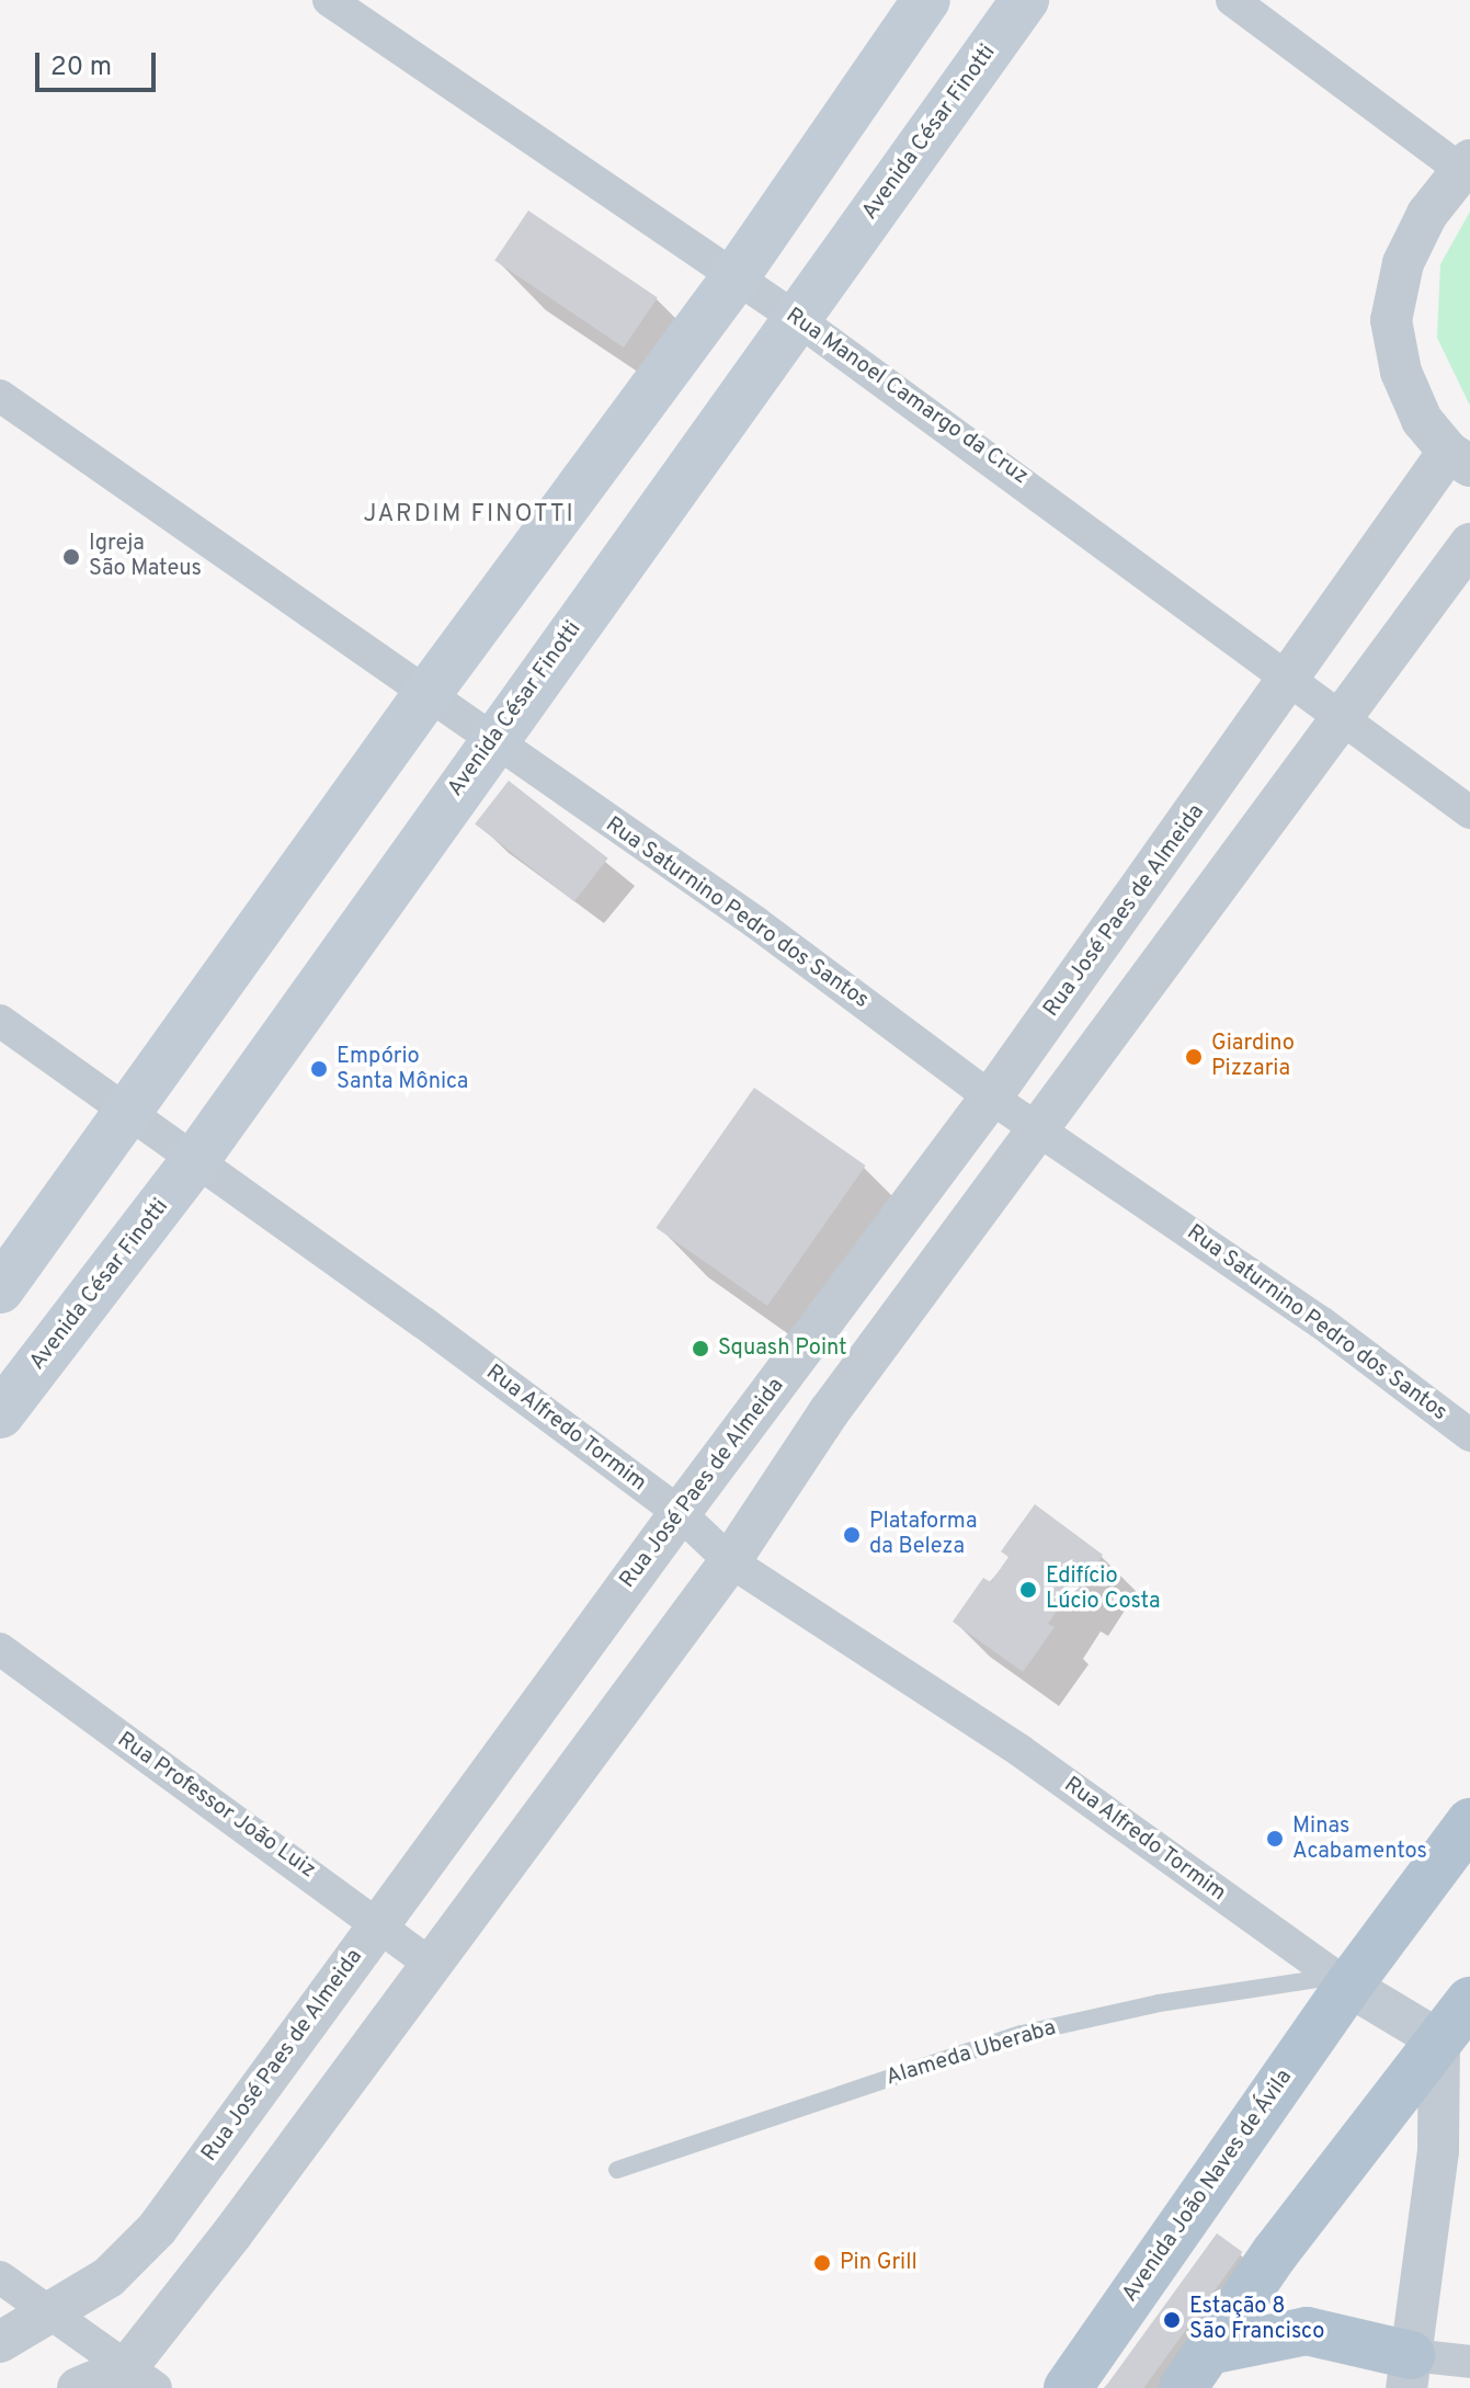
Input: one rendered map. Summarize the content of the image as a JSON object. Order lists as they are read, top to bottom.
{
  "streets": {
    "main road": ["Avenida César Finotti", "Avenida João Naves de Ávila"],
    "street": [
      "Rua Manoel Camargo da Cruz",
      "Rua José Paes de Almeida",
      "Rua Saturnino Pedro dos Santos",
      "Rua Alfredo Tormim",
      "Rua Professor João Luiz"
    ],
    "lane": ["Alameda Uberaba"]
  },
  "crossings": [
    ["Avenida César Finotti", "Rua Manoel Camargo da Cruz"],
    ["Avenida César Finotti", "Rua Saturnino Pedro dos Santos"],
    ["Avenida César Finotti", "Rua Alfredo Tormim"],
    ["Rua Manoel Camargo da Cruz", "Rua José Paes de Almeida"],
    ["Rua José Paes de Almeida", "Rua Saturnino Pedro dos Santos"],
    ["Rua José Paes de Almeida", "Rua Alfredo Tormim"],
    ["Rua José Paes de Almeida", "Rua Professor João Luiz"],
    ["Rua Alfredo Tormim", "Alameda Uberaba"],
    ["Rua Alfredo Tormim", "Avenida João Naves de Ávila"],
    ["Alameda Uberaba", "Avenida João Naves de Ávila"]
  ],
  "districts": ["JARDIM FINOTTI"],
  "places": [
    "Igreja São Mateus",
    "Giardino Pizzaria",
    "Empório Santa Mônica",
    "Squash Point",
    "Plataforma da Beleza",
    "Edifício Lúcio Costa",
    "Minas Acabamentos",
    "Pin Grill",
    "Estação 8 São Francisco"
  ],
  "scale_bar": "20 m"
}
